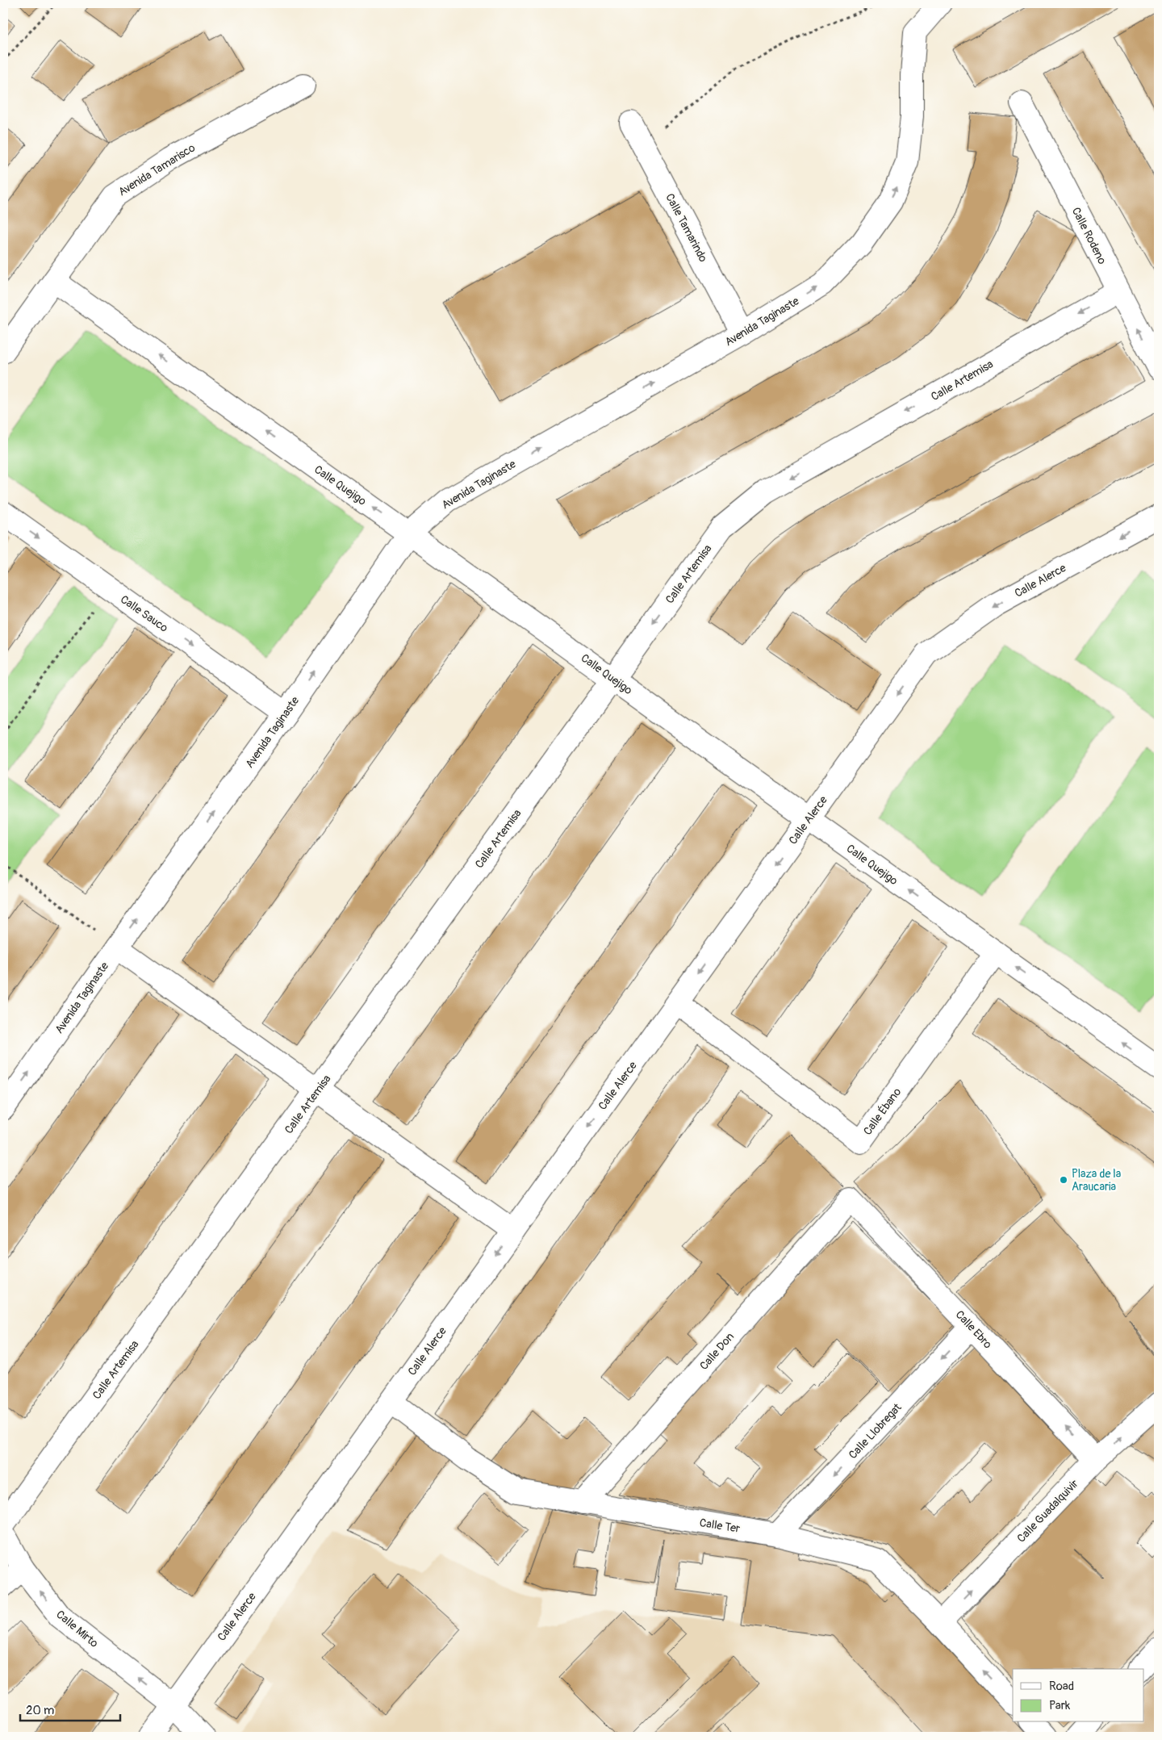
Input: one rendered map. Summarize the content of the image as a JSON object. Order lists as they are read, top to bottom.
{
  "streets": {
    "street": [
      "Avenida Tamarisco",
      "Calle Tamarindo",
      "Calle Rodeno",
      "Avenida Taginaste",
      "Calle Artemisa",
      "Calle Quejigo",
      "Calle Alerce",
      "Calle Sauco",
      "Calle Ébano",
      "Calle Ebro",
      "Calle Don",
      "Calle Llobregat",
      "Calle Guadalquivir",
      "Calle Ter",
      "Calle Mirto"
    ]
  },
  "crossings": [
    ["Avenida Tamarisco", "Calle Quejigo"],
    ["Calle Tamarindo", "Avenida Taginaste"],
    ["Calle Rodeno", "Calle Artemisa"],
    ["Avenida Taginaste", "Calle Quejigo"],
    ["Avenida Taginaste", "Calle Sauco"],
    ["Calle Artemisa", "Calle Quejigo"],
    ["Calle Quejigo", "Calle Alerce"],
    ["Calle Quejigo", "Calle Ébano"],
    ["Calle Alerce", "Calle Ébano"],
    ["Calle Alerce", "Calle Ter"],
    ["Calle Alerce", "Calle Mirto"],
    ["Calle Ebro", "Calle Don"],
    ["Calle Ebro", "Calle Llobregat"],
    ["Calle Ebro", "Calle Guadalquivir"],
    ["Calle Don", "Calle Ter"],
    ["Calle Llobregat", "Calle Ter"],
    ["Calle Guadalquivir", "Calle Ter"]
  ],
  "one_way": [
    "Avenida Taginaste",
    "Calle Artemisa",
    "Calle Quejigo",
    "Calle Alerce",
    "Calle Sauco",
    "Calle Ebro",
    "Calle Llobregat",
    "Calle Guadalquivir",
    "Calle Mirto"
  ],
  "places": ["Plaza de la Araucaria"],
  "legend": ["Road", "Park"],
  "scale_bar": "20 m"
}
